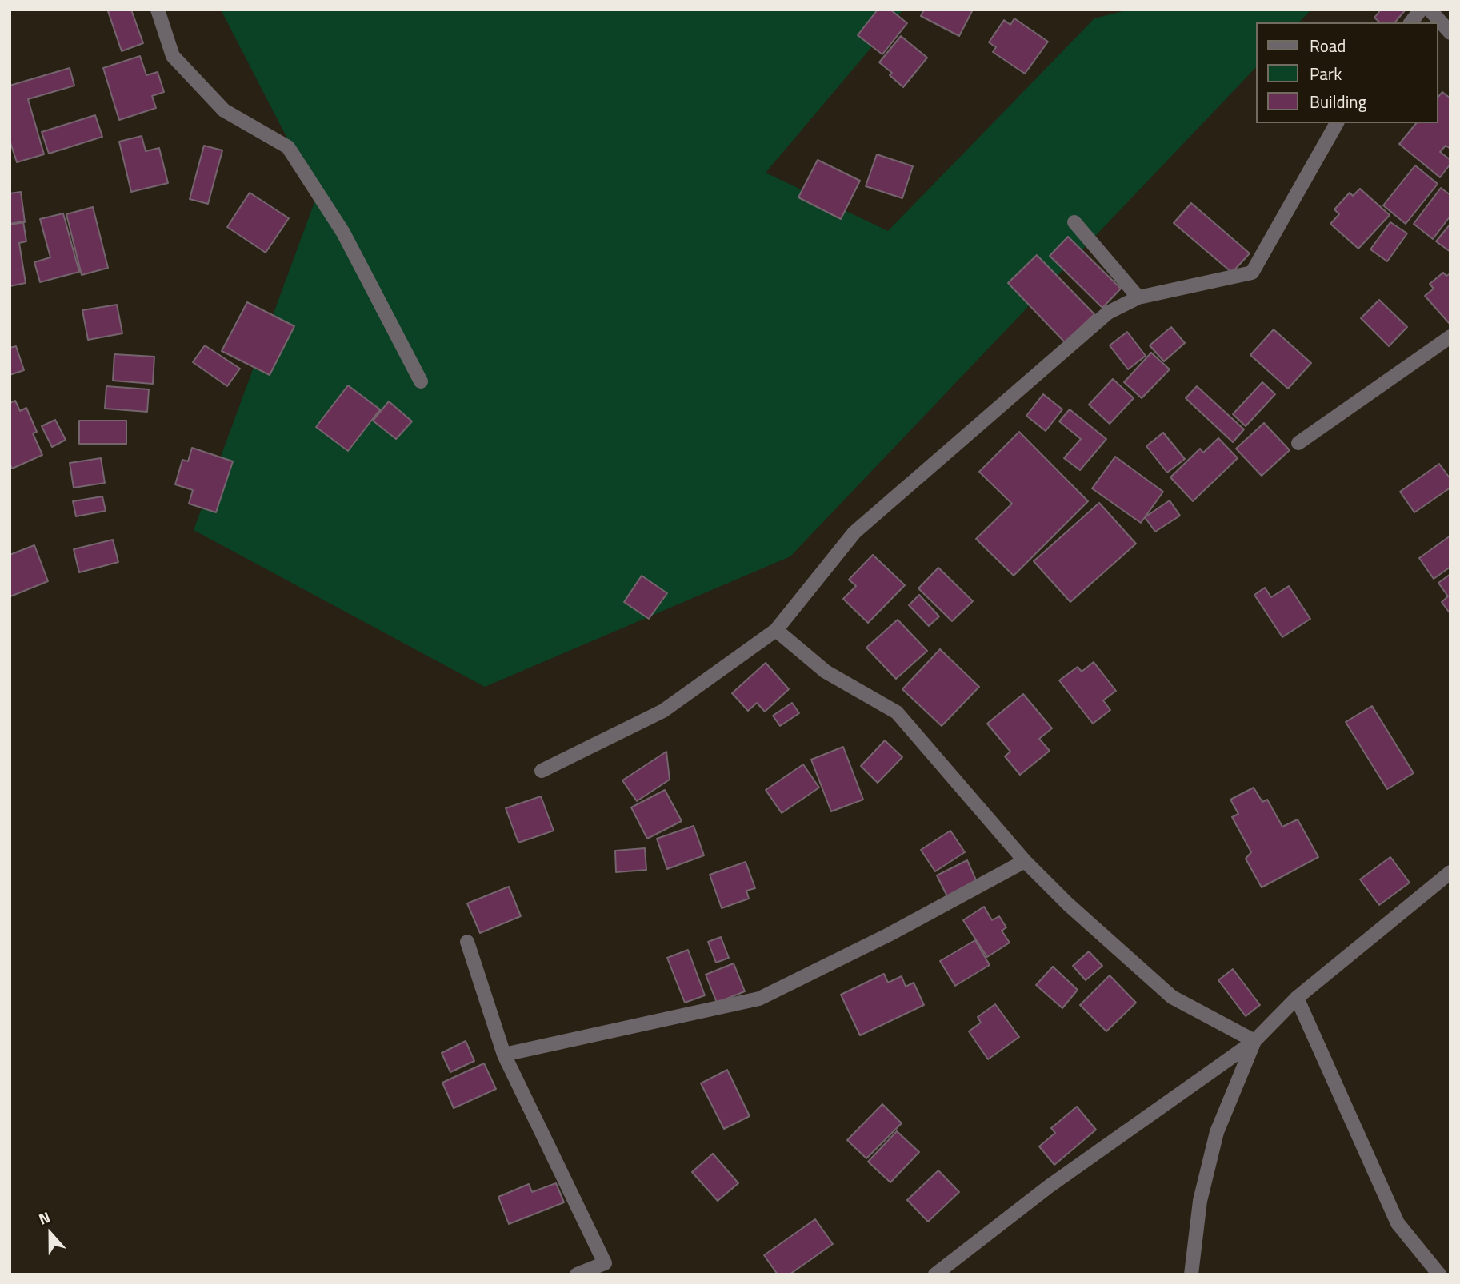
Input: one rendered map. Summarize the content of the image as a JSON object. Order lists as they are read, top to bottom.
{
  "legend": ["Road", "Park", "Building"],
  "north": "top"
}
